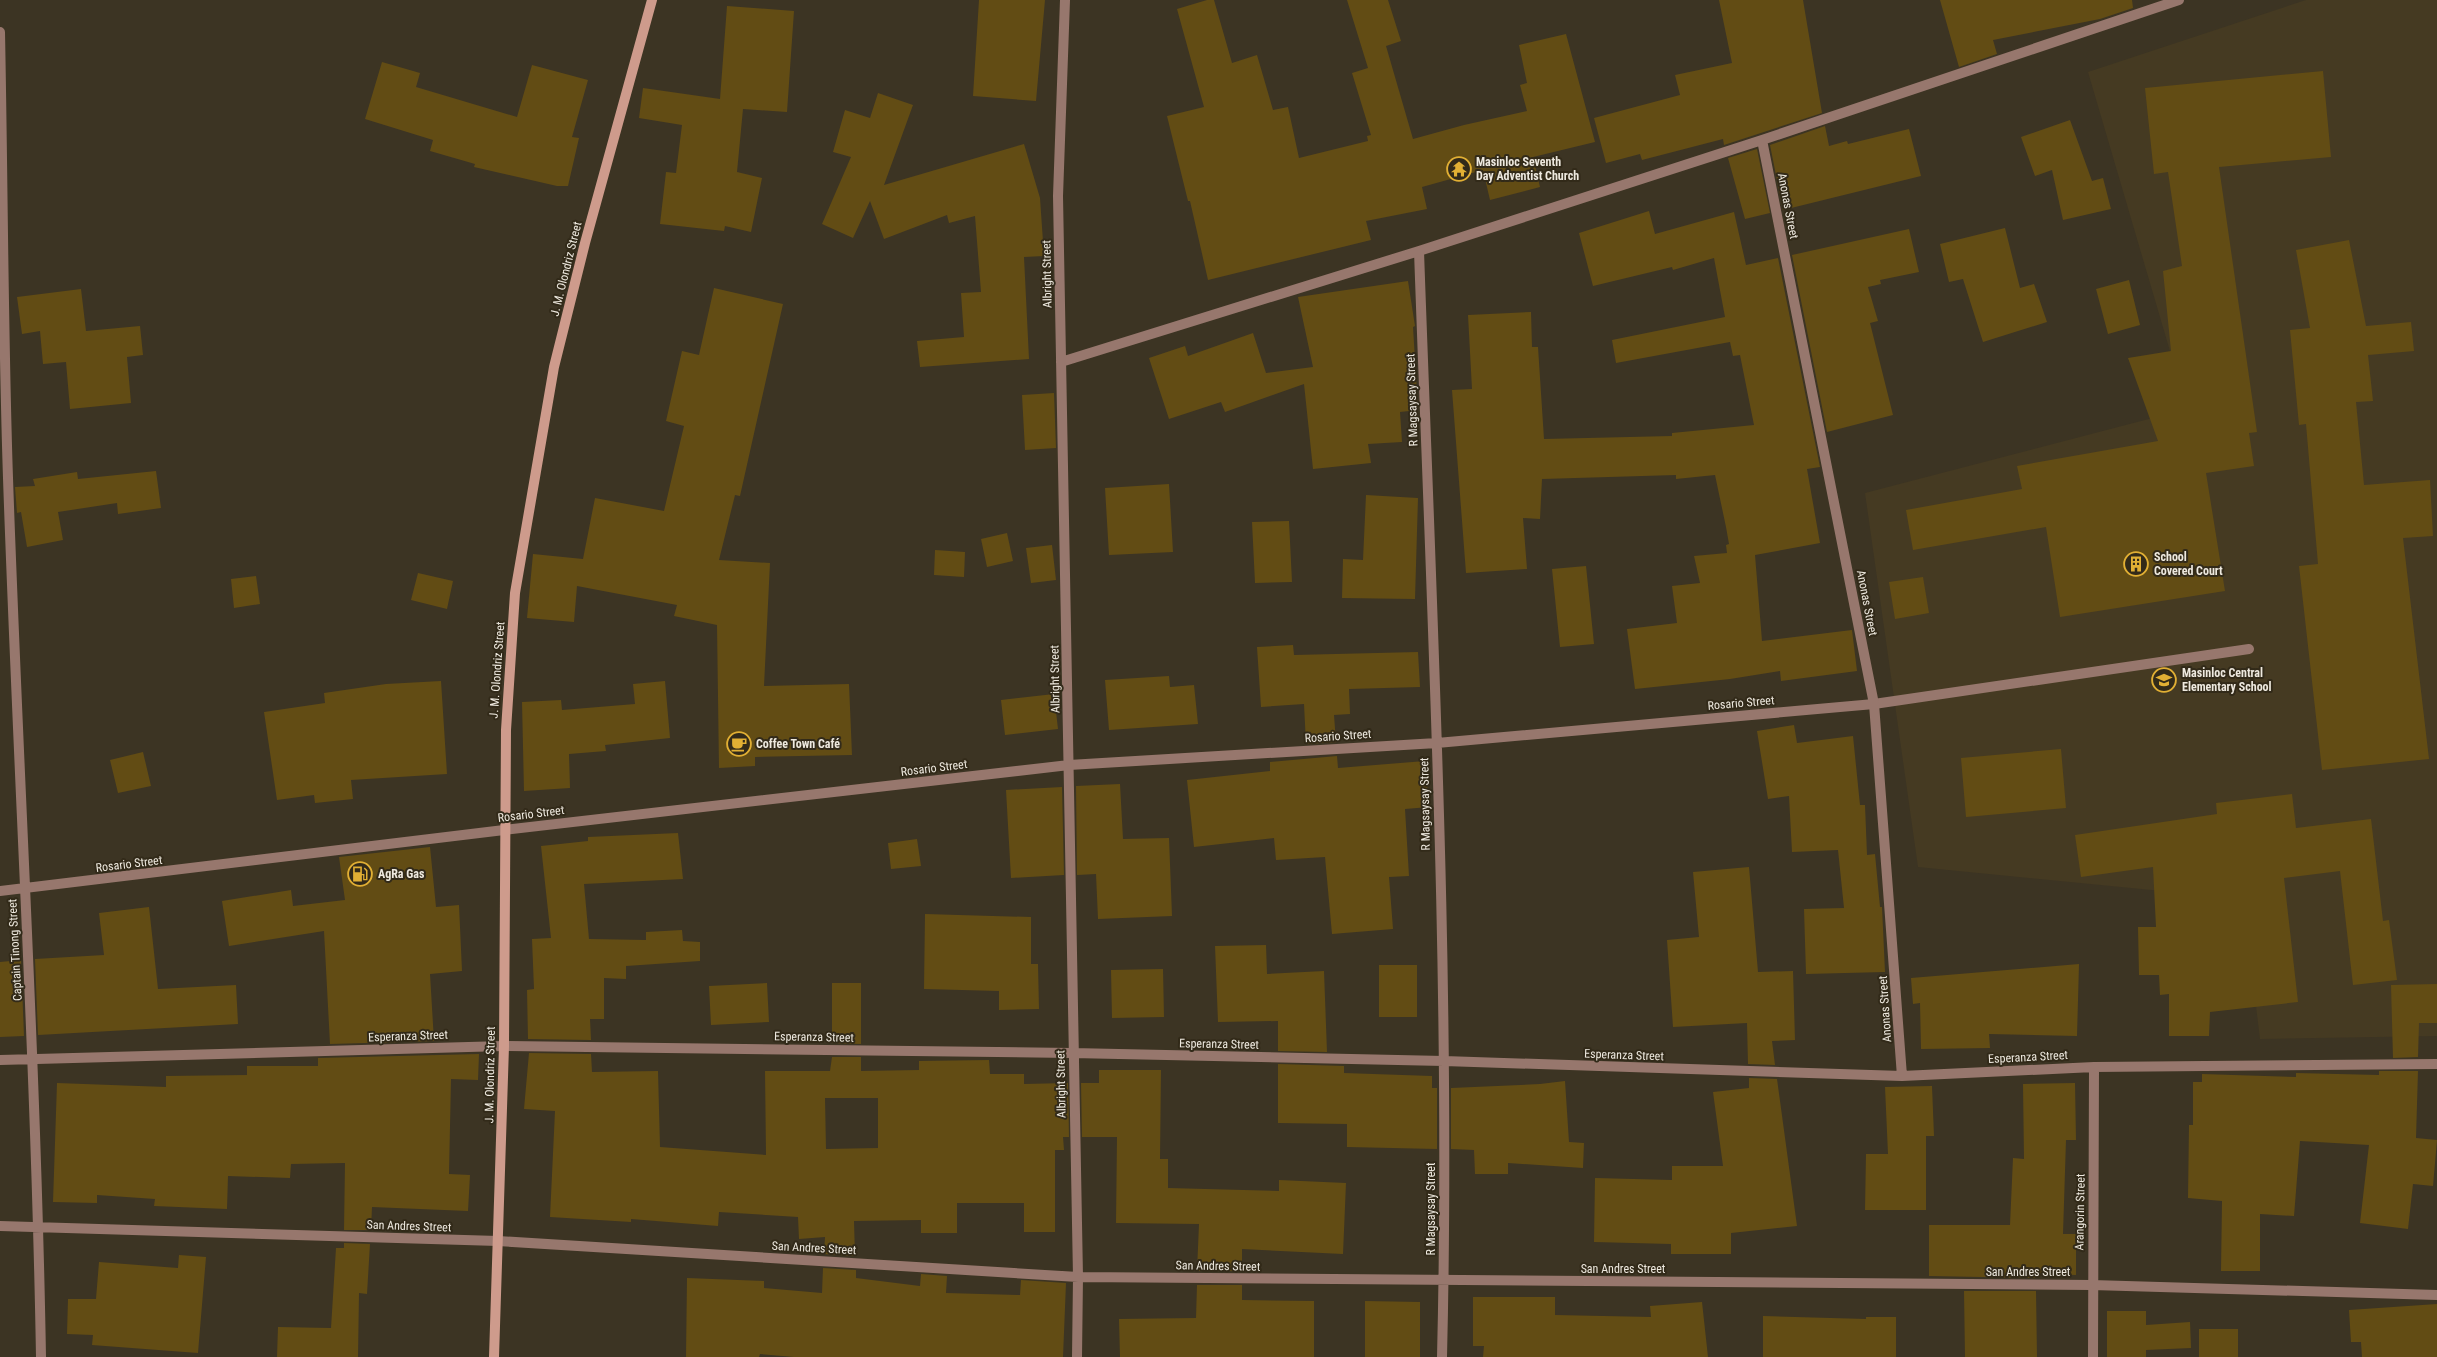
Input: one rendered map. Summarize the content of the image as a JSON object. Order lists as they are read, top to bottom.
{
  "streets": {
    "street": [
      "Anonas Street",
      "J. M. Olondriz Street",
      "Albright Street",
      "R Magsaysay Street",
      "Rosario Street",
      "Captain Tinong Street",
      "Esperanza Street",
      "Arangorin Street",
      "San Andres Street"
    ]
  },
  "crossings": [
    ["Anonas Street", "Rosario Street"],
    ["Anonas Street", "Esperanza Street"],
    ["J. M. Olondriz Street", "Rosario Street"],
    ["J. M. Olondriz Street", "Esperanza Street"],
    ["J. M. Olondriz Street", "San Andres Street"],
    ["Albright Street", "Rosario Street"],
    ["Albright Street", "Esperanza Street"],
    ["Albright Street", "San Andres Street"],
    ["R Magsaysay Street", "Rosario Street"],
    ["R Magsaysay Street", "Esperanza Street"],
    ["R Magsaysay Street", "San Andres Street"],
    ["Rosario Street", "Captain Tinong Street"],
    ["Captain Tinong Street", "Esperanza Street"],
    ["Captain Tinong Street", "San Andres Street"],
    ["Esperanza Street", "Arangorin Street"],
    ["Arangorin Street", "San Andres Street"]
  ],
  "places": {
    "temple": ["Masinloc Seventh Day Adventist Church"],
    "building": ["School Covered Court"],
    "school or university": ["Masinloc Central Elementary School"],
    "cafe": ["Coffee Town Café"],
    "fuel station": ["AgRa Gas"]
  }
}
